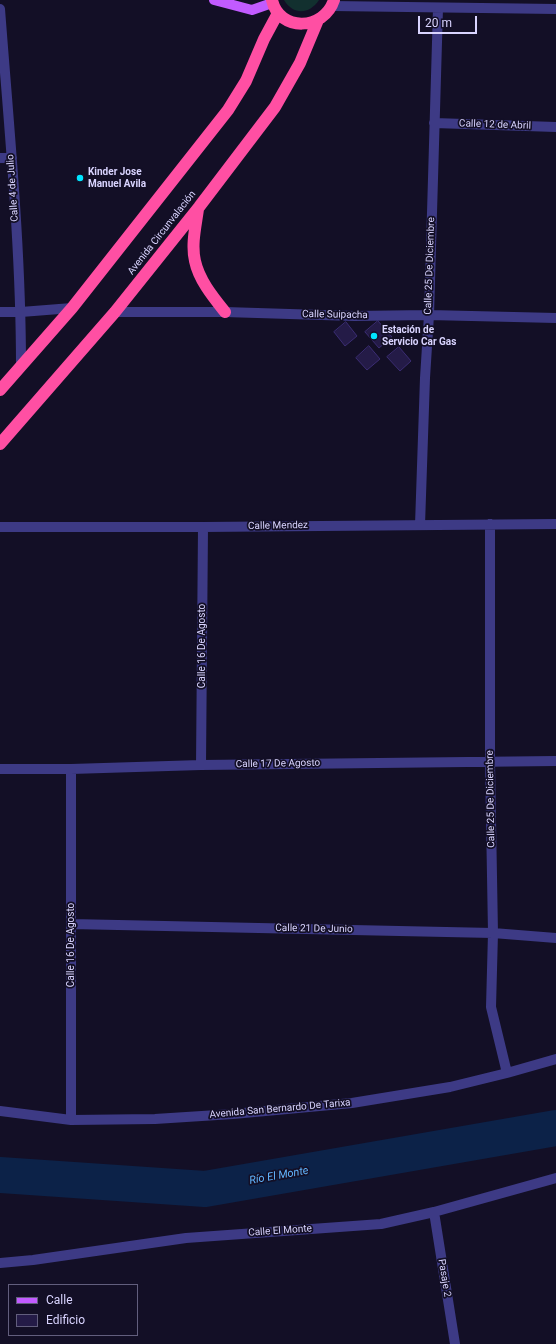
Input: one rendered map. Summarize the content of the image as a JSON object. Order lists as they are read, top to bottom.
{
  "streets": {
    "highway": ["Avenida Circunvalación"],
    "street": [
      "Calle 12 de Abril",
      "Calle 4 de Julio",
      "Calle 25 De Diciembre",
      "Calle Suipacha",
      "Calle Mendez",
      "Calle 16 De Agosto",
      "Calle 17 De Agosto",
      "Calle 21 De Junio",
      "Avenida San Bernardo De Tarixa",
      "Calle El Monte",
      "Pasaje 2"
    ]
  },
  "crossings": [
    ["Calle 12 de Abril", "Calle 25 De Diciembre"],
    ["Avenida Circunvalación", "Calle Suipacha"],
    ["Calle 25 De Diciembre", "Calle Suipacha"],
    ["Calle 25 De Diciembre", "Calle Mendez"],
    ["Calle 25 De Diciembre", "Calle 17 De Agosto"],
    ["Calle 25 De Diciembre", "Calle 21 De Junio"],
    ["Calle 25 De Diciembre", "Avenida San Bernardo De Tarixa"],
    ["Calle Mendez", "Calle 16 De Agosto"],
    ["Calle 16 De Agosto", "Calle 17 De Agosto"],
    ["Calle 16 De Agosto", "Calle 21 De Junio"],
    ["Calle 16 De Agosto", "Avenida San Bernardo De Tarixa"],
    ["Calle El Monte", "Pasaje 2"]
  ],
  "water": ["Río El Monte"],
  "places": ["Kinder Jose Manuel Avila", "Estación de Servicio Car Gas"],
  "legend": ["Calle", "Edificio"],
  "scale_bar": "20 m"
}
